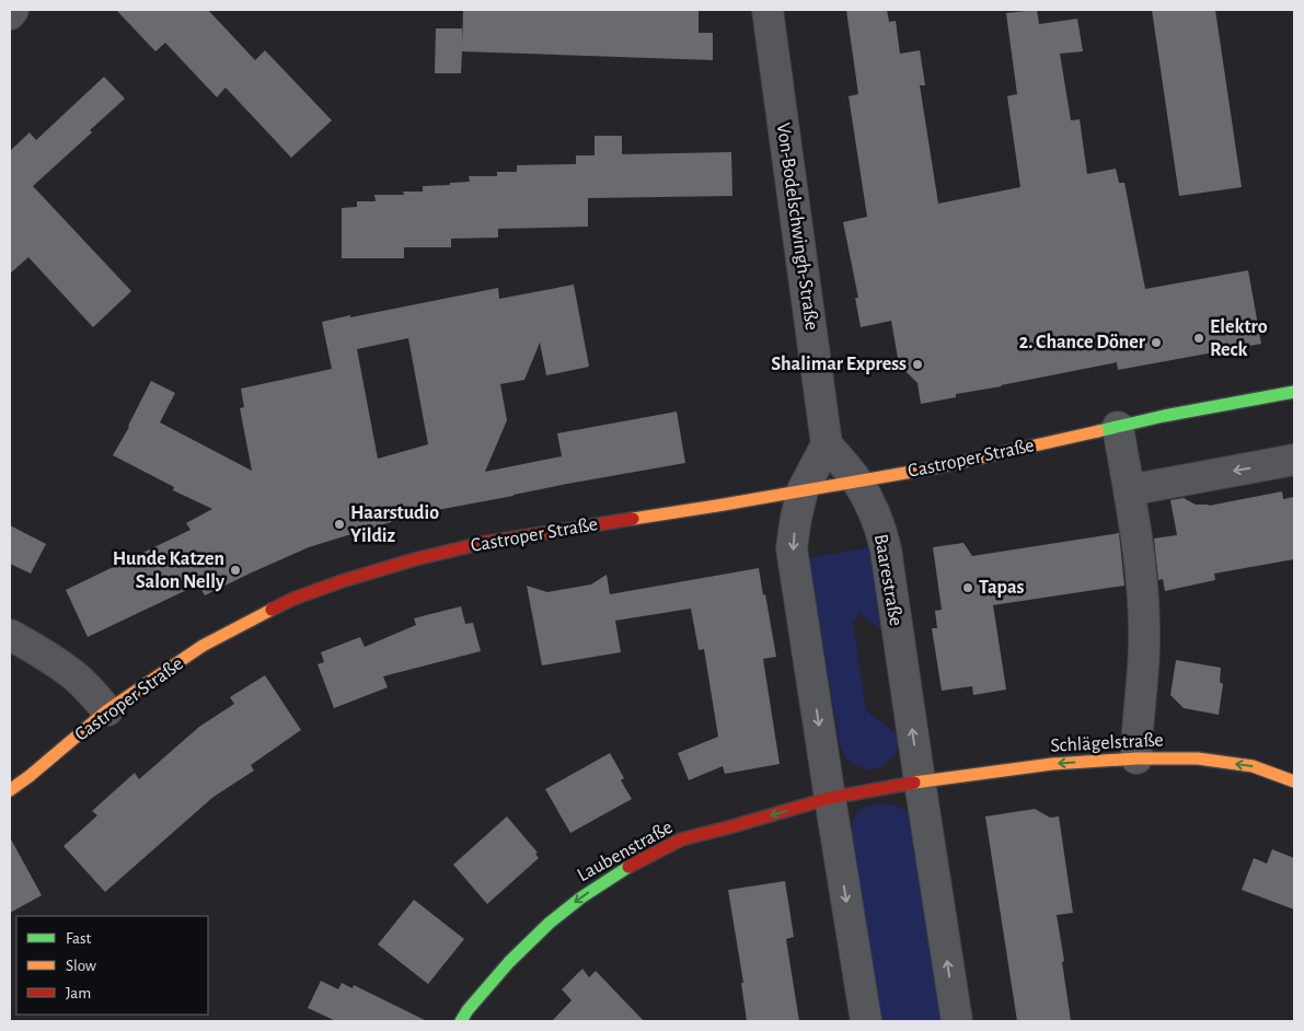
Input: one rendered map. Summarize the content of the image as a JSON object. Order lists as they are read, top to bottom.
{
  "streets": {
    "main road": ["Castroper Straße", "Schlägelstraße", "Laubenstraße"],
    "street": ["Von-Bodelschwingh-Straße", "Baarestraße"]
  },
  "crossings": [
    ["Von-Bodelschwingh-Straße", "Baarestraße"],
    ["Castroper Straße", "Baarestraße"],
    ["Baarestraße", "Schlägelstraße"],
    ["Baarestraße", "Laubenstraße"],
    ["Schlägelstraße", "Laubenstraße"]
  ],
  "one_way": ["Schlägelstraße", "Laubenstraße"],
  "places": [
    "Elektro Reck",
    "2. Chance Döner",
    "Shalimar Express",
    "Haarstudio Yildiz",
    "Hunde Katzen Salon Nelly",
    "Tapas"
  ],
  "legend": ["Fast", "Slow", "Jam"]
}
